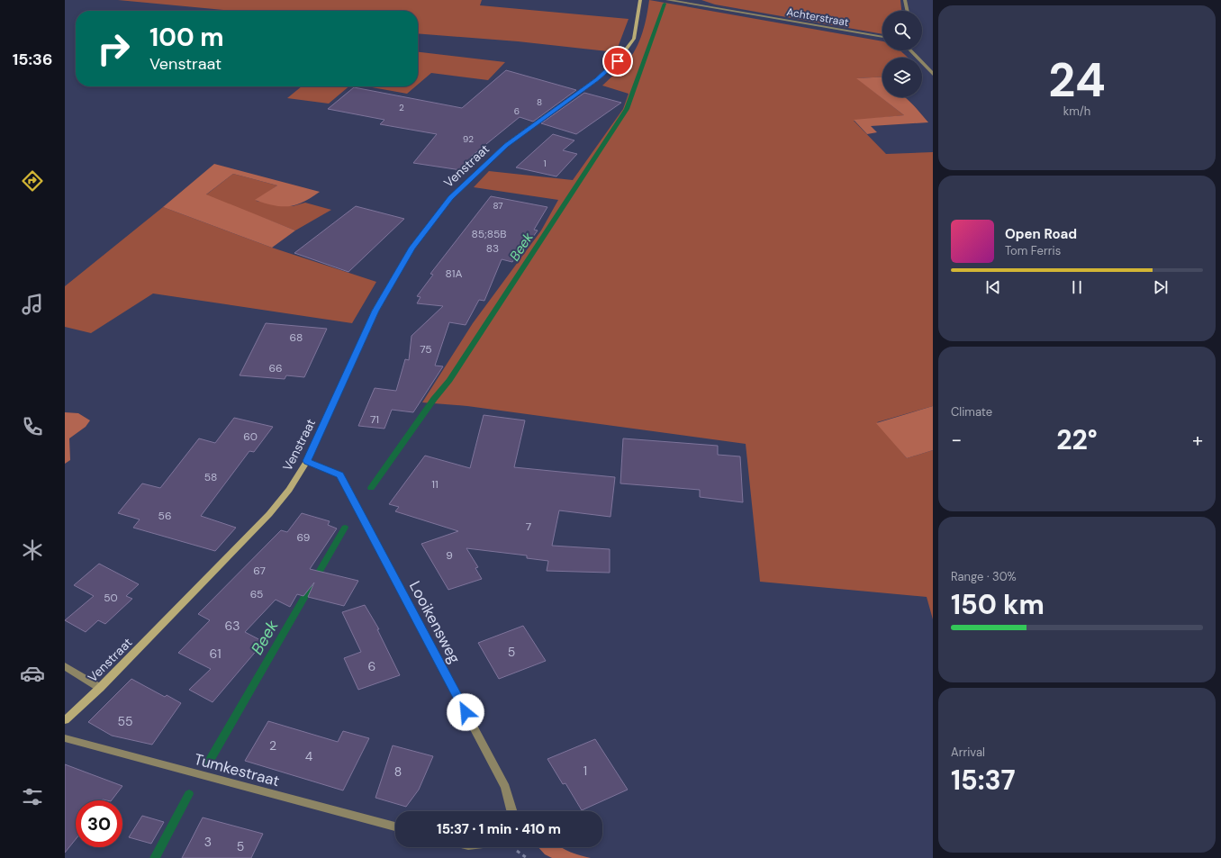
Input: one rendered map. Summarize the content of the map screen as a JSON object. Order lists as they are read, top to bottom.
{
  "streets": {
    "street": [
      "Achterstraat",
      "Venstraat",
      "Looikensweg",
      "Tumkestraat"
    ]
  },
  "crossings": [
    ["Venstraat", "Looikensweg"]
  ],
  "water": ["Beek"],
  "house_numbers": [
    "8",
    "2",
    "6",
    "92",
    "1",
    "87",
    "85;85B",
    "83",
    "81A",
    "68",
    "75",
    "66",
    "71",
    "60",
    "58",
    "11",
    "56",
    "7",
    "69",
    "9",
    "67",
    "65",
    "50",
    "63",
    "5",
    "61",
    "6",
    "55",
    "2",
    "4",
    "1",
    "8",
    "3",
    "5"
  ],
  "page": {
    "tabs": "15:36",
    "tile": [
      ["24", "km/h"],
      "Climate",
      ["Range · 30%", "150 km"],
      ["Arrival", "15:37"]
    ],
    "turn": ["100 m", "Venstraat"],
    "song": ["Open Road", "Tom Ferris"],
    "heat": ["−", "22°", "+"],
    "limit": "30",
    "trip": "15:37 · 1 min · 410 m"
  }
}
